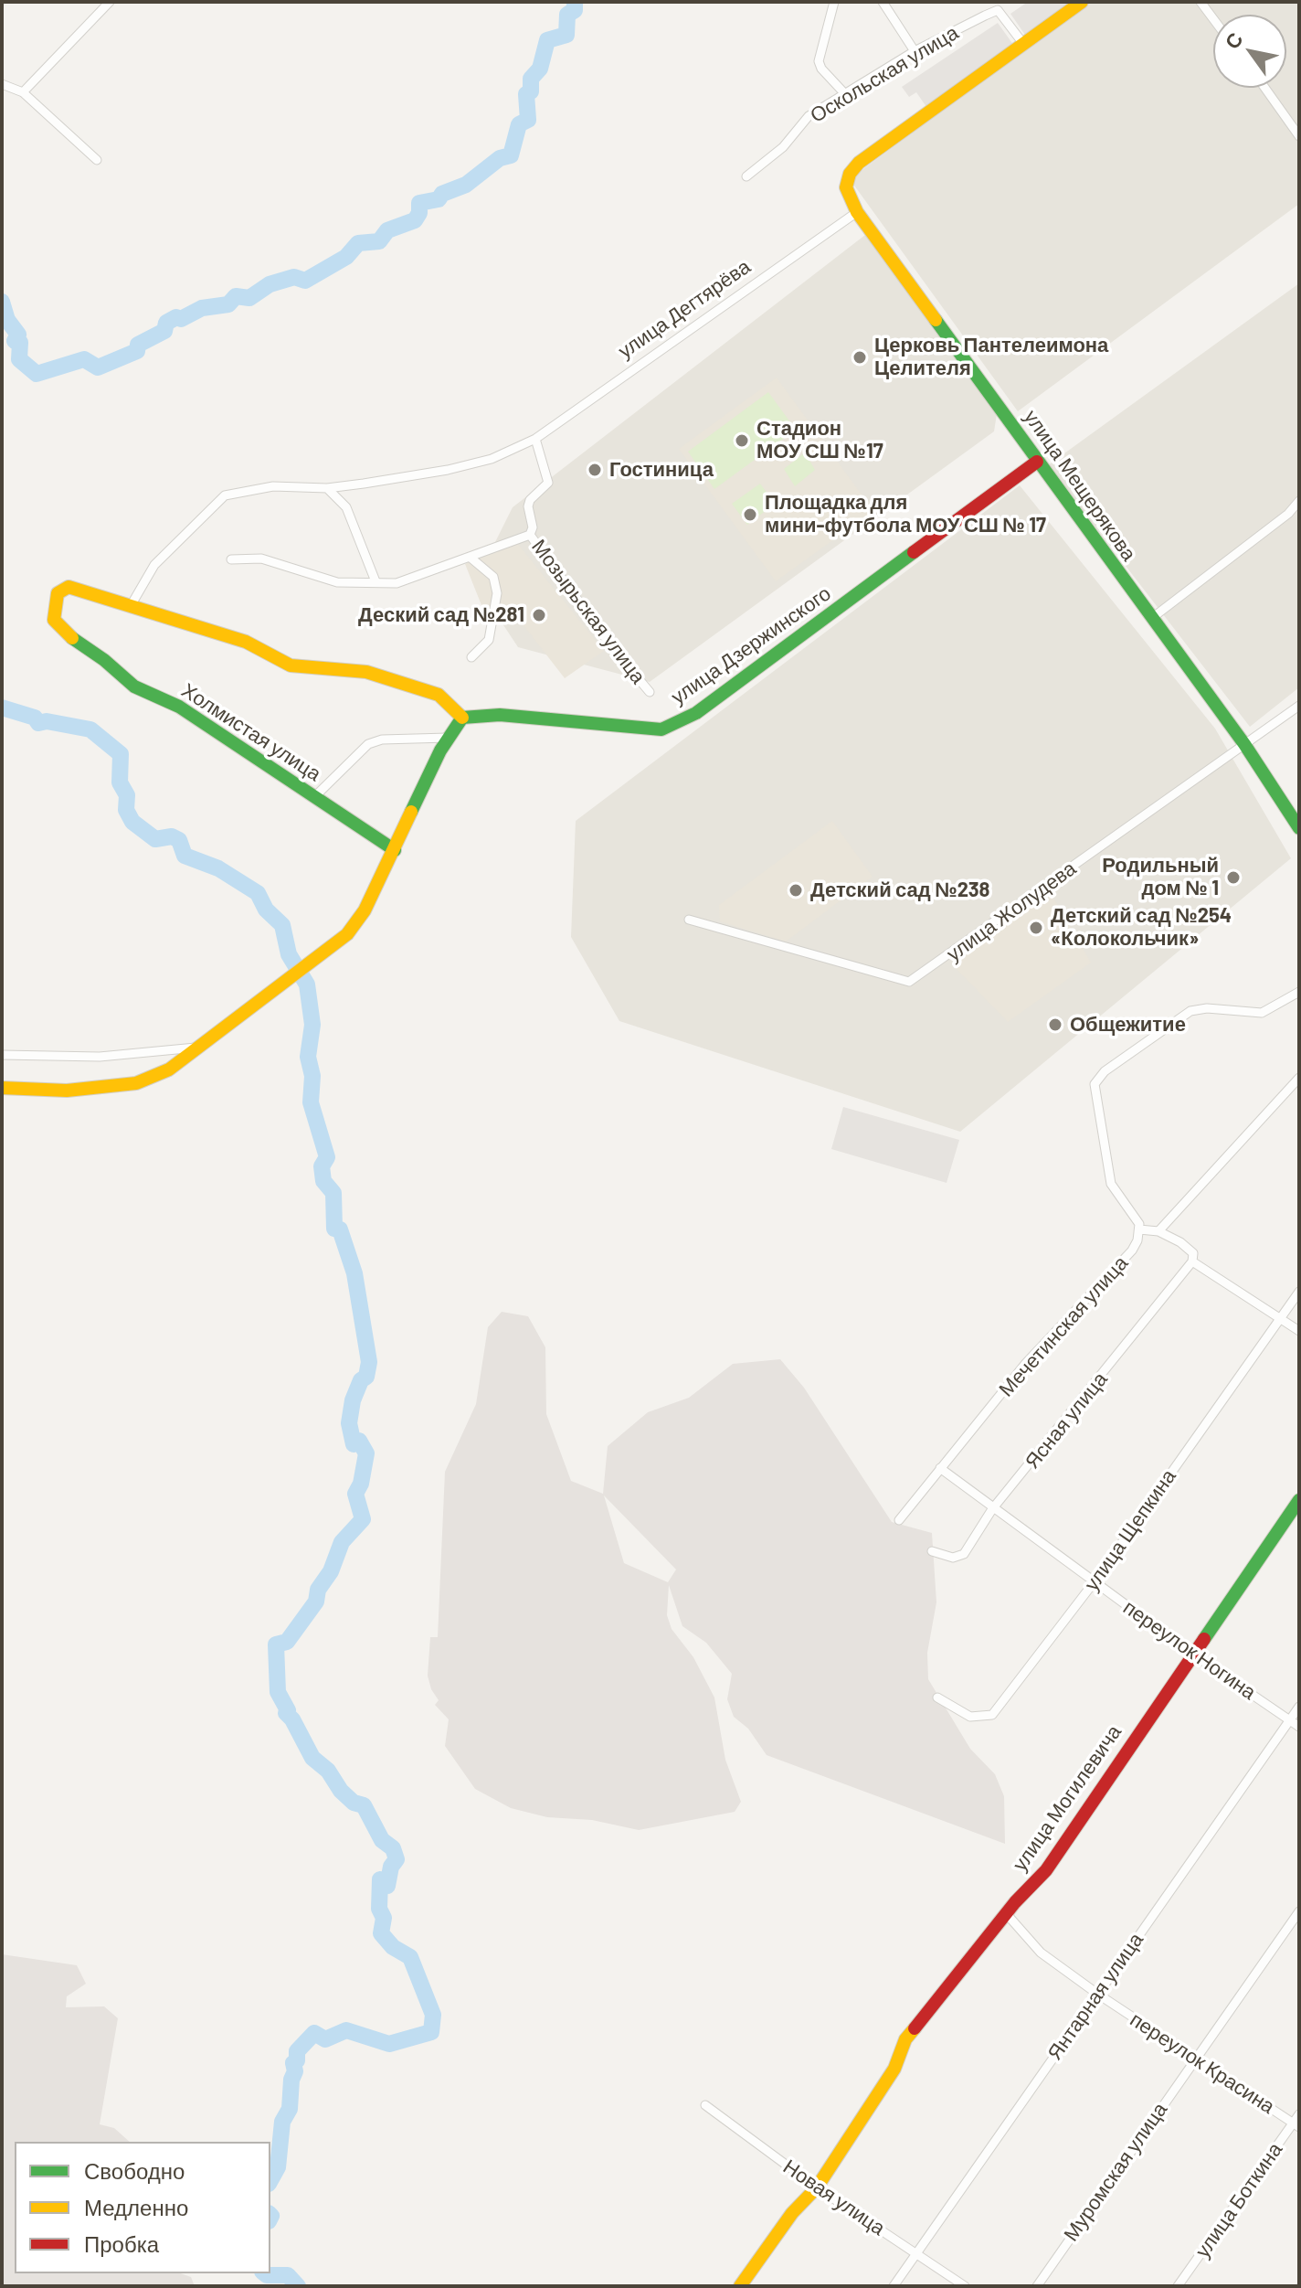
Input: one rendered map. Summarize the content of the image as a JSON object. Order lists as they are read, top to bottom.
{
  "streets": {
    "street": [
      "Оскольская улица",
      "улица Дегтярёва",
      "улица Мещерякова",
      "Мозырьская улица",
      "улица Дзержинского",
      "Холмистая улица",
      "улица Жолудева",
      "Мечетинская улица",
      "Ясная улица",
      "улица Щепкина",
      "переулок Ногина",
      "улица Могилевича",
      "Янтарная улица",
      "переулок Красина",
      "Муромская улица",
      "Новая улица",
      "улица Боткина"
    ]
  },
  "crossings": [
    ["улица Дегтярёва", "улица Мещерякова"],
    ["улица Дегтярёва", "Холмистая улица"],
    ["улица Мещерякова", "улица Дзержинского"],
    ["улица Мещерякова", "улица Жолудева"],
    ["Мечетинская улица", "переулок Ногина"],
    ["Ясная улица", "переулок Ногина"],
    ["улица Щепкина", "переулок Ногина"],
    ["переулок Ногина", "улица Могилевича"],
    ["переулок Ногина", "Янтарная улица"],
    ["улица Могилевича", "переулок Красина"],
    ["улица Могилевича", "Новая улица"],
    ["Янтарная улица", "переулок Красина"],
    ["Янтарная улица", "Новая улица"],
    ["переулок Красина", "Муромская улица"],
    ["переулок Красина", "улица Боткина"]
  ],
  "places": [
    "Церковь Пантелеимона Целителя",
    "Стадион МОУ СШ №17",
    "Гостиница",
    "Площадка для мини-футбола МОУ СШ № 17",
    "Деский сад №281",
    "Родильный дом № 1",
    "Детский сад №238",
    "Детский сад №254 «Колокольчик»",
    "Общежитие"
  ],
  "legend": ["Свободно", "Медленно", "Пробка"],
  "north": "top left"
}
